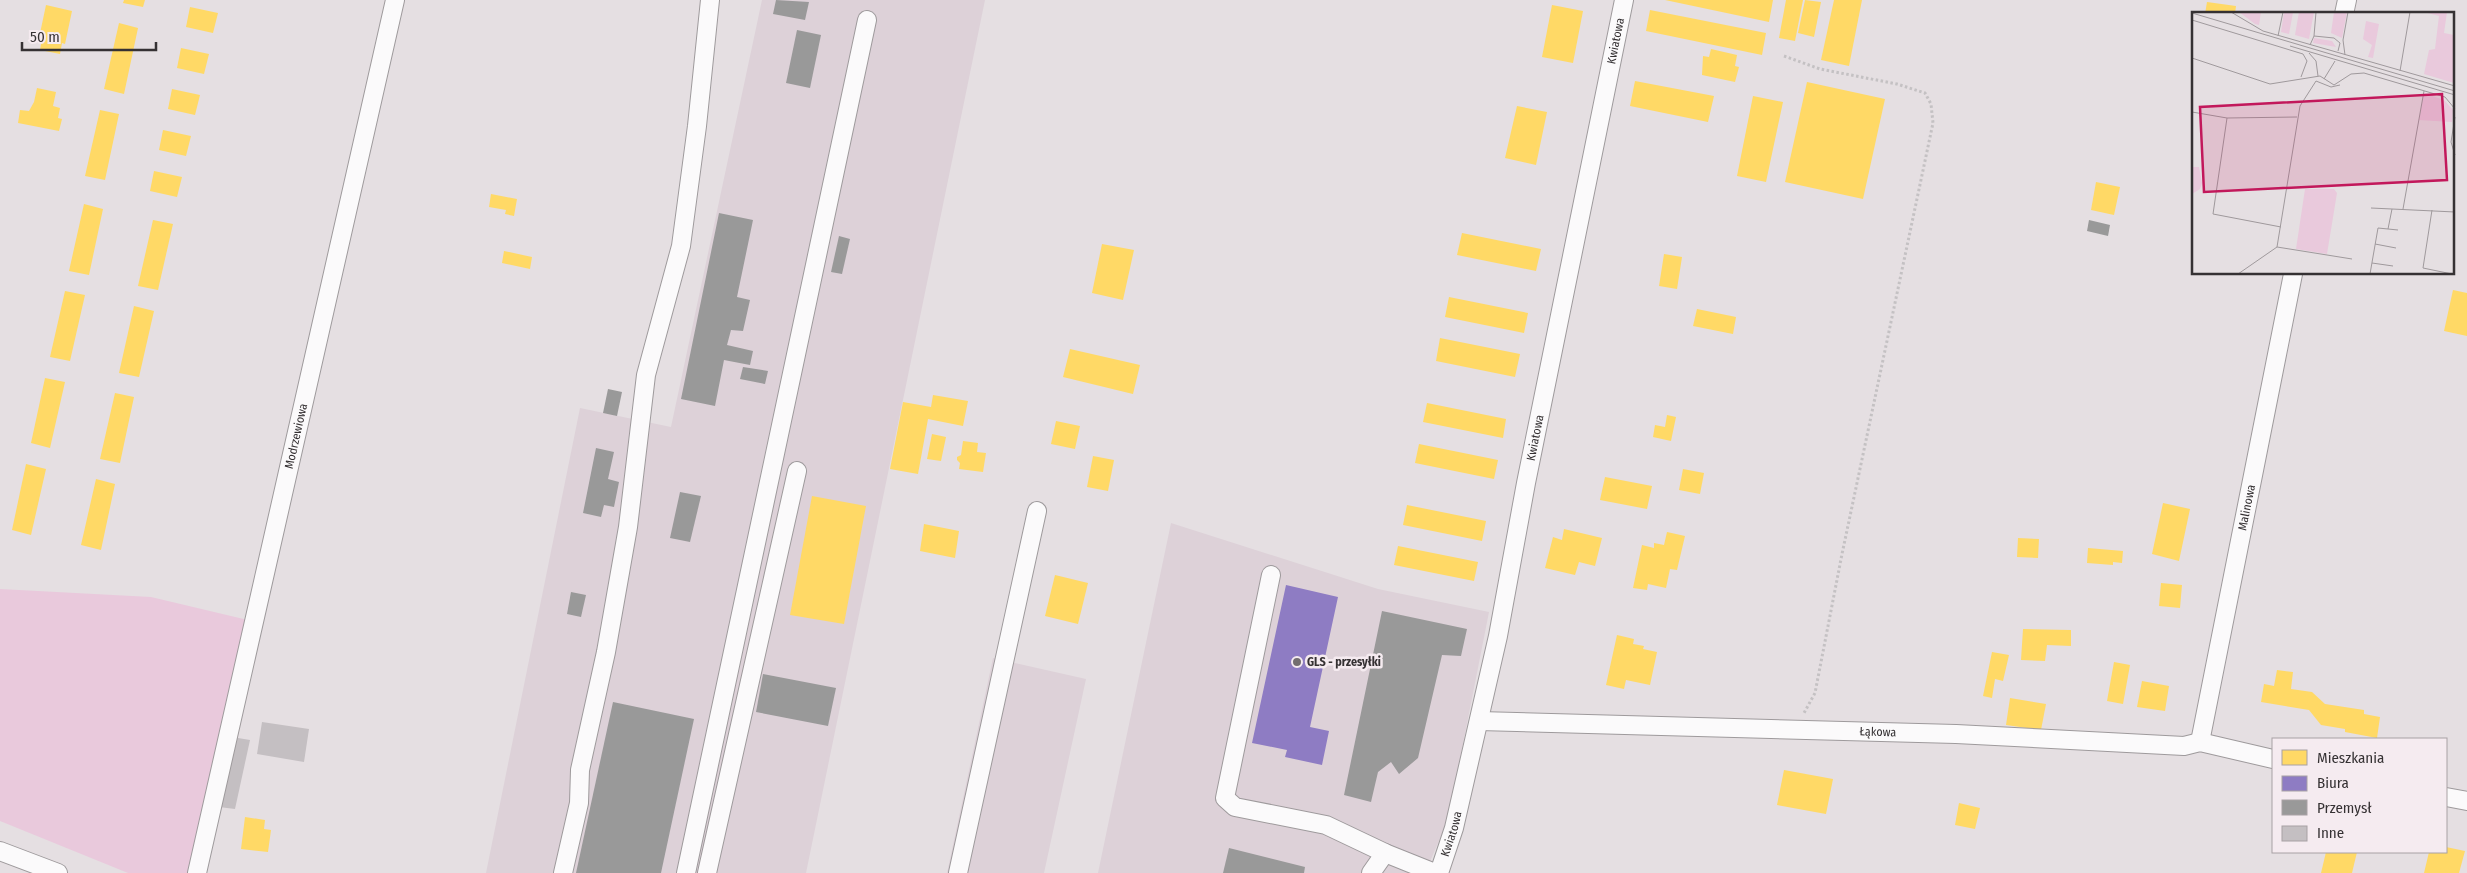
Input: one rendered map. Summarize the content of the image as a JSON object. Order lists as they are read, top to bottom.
{
  "streets": {
    "street": [
      "Kwiatowa",
      "Modrzewiowa",
      "Malinowa",
      "Łąkowa"
    ]
  },
  "crossings": [
    ["Kwiatowa", "Łąkowa"],
    ["Malinowa", "Łąkowa"]
  ],
  "places": ["GLS - przesyłki"],
  "legend": [
    "Mieszkania",
    "Biura",
    "Przemysł",
    "Inne"
  ],
  "scale_bar": "50 m"
}
